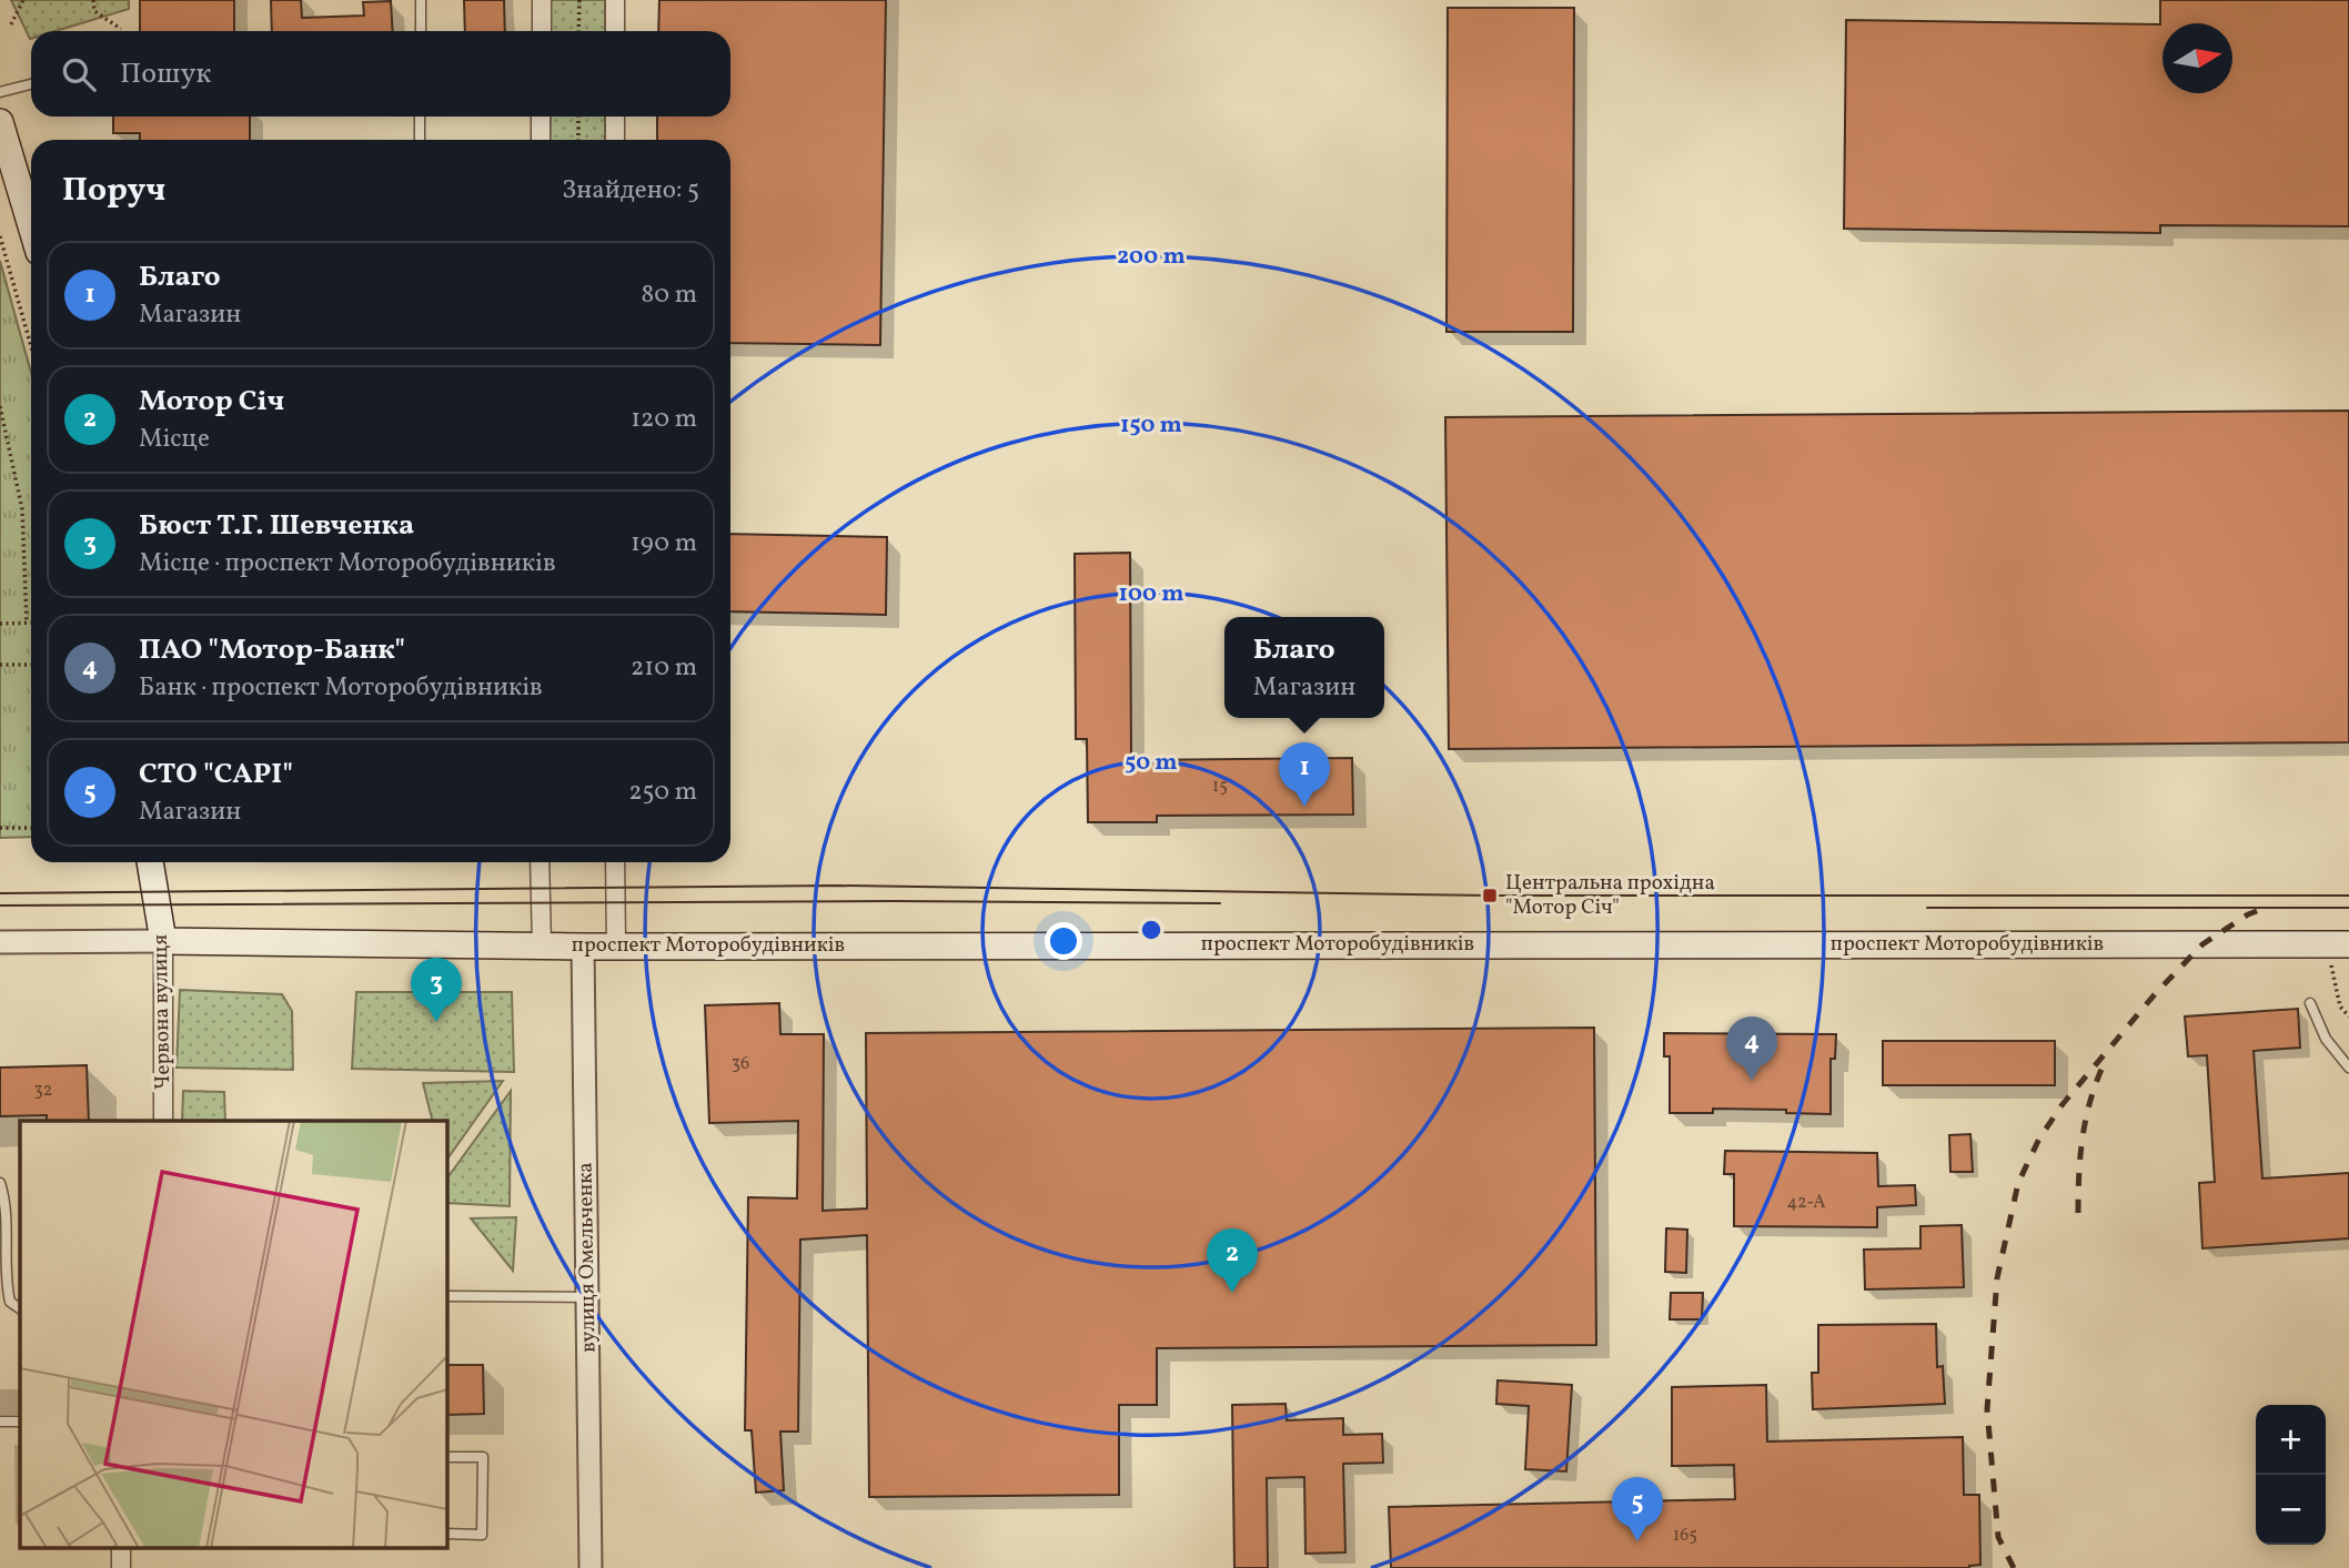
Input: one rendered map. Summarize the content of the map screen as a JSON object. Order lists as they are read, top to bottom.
{
  "streets": {
    "main road": ["проспект Моторобудівників", "Червона вулиця"],
    "street": ["вулиця Омельченка"]
  },
  "crossings": [
    ["проспект Моторобудівників", "Червона вулиця"],
    ["проспект Моторобудівників", "вулиця Омельченка"]
  ],
  "places": {
    "transit": ["Центральна прохідна \"Мотор Січ\""]
  },
  "house_numbers": [
    "15",
    "36",
    "32",
    "42-А",
    "165"
  ],
  "north": "right",
  "page": {
    "search": "Пошук",
    "heading": ["Поруч", "Знайдено: 5"],
    "list": [
      {
        "mark": "1",
        "name": "Благо",
        "note": "Магазин",
        "value": "80 m"
      },
      {
        "mark": "2",
        "name": "Мотор Січ",
        "note": "Місце",
        "value": "120 m"
      },
      {
        "mark": "3",
        "name": "Бюст Т.Г. Шевченка",
        "note": "Місце · проспект Моторобудівників",
        "value": "190 m"
      },
      {
        "mark": "4",
        "name": "ПАО \"Мотор-Банк\"",
        "note": "Банк · проспект Моторобудівників",
        "value": "210 m"
      },
      {
        "mark": "5",
        "name": "СТО \"CAPI\"",
        "note": "Магазин",
        "value": "250 m"
      }
    ],
    "popup": ["Благо", "Магазин"],
    "pins": [
      "1",
      "3",
      "4",
      "2",
      "5"
    ],
    "map_buttons": ["+", "−"]
  },
  "rings": [
    "200 m",
    "150 m",
    "100 m",
    "50 m"
  ]
}
